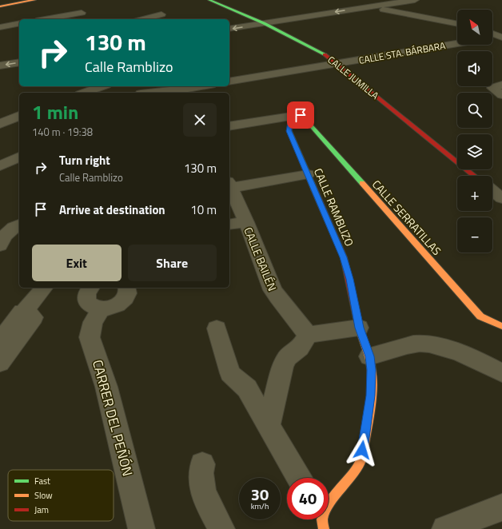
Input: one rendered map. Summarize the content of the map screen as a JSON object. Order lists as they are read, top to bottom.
{
  "streets": {
    "street": [
      "CALLE STA. BÁRBARA",
      "CALLE JUMILLA",
      "CALLE RAMBLIZO",
      "CALLE SERRATILLAS",
      "CALLE BAILÉN",
      "CARRER DEL PEÑÓN"
    ]
  },
  "crossings": [
    ["CALLE STA. BÁRBARA", "CALLE JUMILLA"],
    ["CALLE RAMBLIZO", "CALLE SERRATILLAS"]
  ],
  "legend": ["Fast", "Slow", "Jam"],
  "north": "top left",
  "page": {
    "map_buttons": ["+", "−"],
    "turn": ["130 m", "Calle Ramblizo"],
    "heading": ["1 min", "140 m · 19:38"],
    "list": [
      {
        "name": "Turn right",
        "note": "Calle Ramblizo",
        "value": "130 m"
      },
      {
        "name": "Arrive at destination",
        "value": "10 m"
      }
    ],
    "buttons": ["Exit", "Share"],
    "speed": "30 km/h",
    "limit": "40"
  }
}
